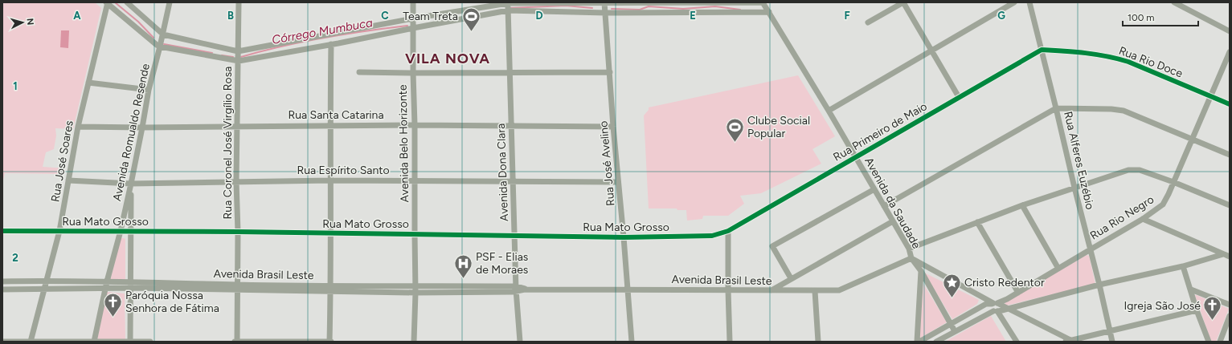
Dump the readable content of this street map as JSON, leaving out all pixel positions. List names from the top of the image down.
{
  "streets": {
    "street": [
      "Rua Rio Doce",
      "Rua Santa Catarina",
      "Rua Primeiro de Maio",
      "Avenida Romualdo Resende",
      "Rua Coronel José Virgílio Rosa",
      "Avenida Belo Horizonte",
      "Rua Alferes Euzébio",
      "Rua José Soares",
      "Rua José Avelino",
      "Rua Espírito Santo",
      "Avenida Dona Clara",
      "Avenida da Saudade",
      "Rua Rio Negro",
      "Rua Mato Grosso",
      "Avenida Brasil Leste"
    ]
  },
  "crossings": [
    ["Rua Rio Doce", "Rua Primeiro de Maio"],
    ["Rua Rio Doce", "Rua Alferes Euzébio"],
    ["Rua Rio Doce", "Rua Rio Negro"],
    ["Rua Santa Catarina", "Avenida Romualdo Resende"],
    ["Rua Santa Catarina", "Rua Coronel José Virgílio Rosa"],
    ["Rua Santa Catarina", "Avenida Belo Horizonte"],
    ["Rua Santa Catarina", "Rua José Soares"],
    ["Rua Santa Catarina", "Rua José Avelino"],
    ["Rua Santa Catarina", "Avenida Dona Clara"],
    ["Rua Primeiro de Maio", "Rua Alferes Euzébio"],
    ["Rua Primeiro de Maio", "Avenida da Saudade"],
    ["Rua Primeiro de Maio", "Rua Mato Grosso"],
    ["Avenida Romualdo Resende", "Rua Espírito Santo"],
    ["Avenida Romualdo Resende", "Rua Mato Grosso"],
    ["Avenida Romualdo Resende", "Avenida Brasil Leste"],
    ["Rua Coronel José Virgílio Rosa", "Rua Espírito Santo"],
    ["Rua Coronel José Virgílio Rosa", "Rua Mato Grosso"],
    ["Rua Coronel José Virgílio Rosa", "Avenida Brasil Leste"],
    ["Avenida Belo Horizonte", "Rua Espírito Santo"],
    ["Avenida Belo Horizonte", "Rua Mato Grosso"],
    ["Avenida Belo Horizonte", "Avenida Brasil Leste"],
    ["Rua Alferes Euzébio", "Rua Rio Negro"],
    ["Rua José Soares", "Rua Espírito Santo"],
    ["Rua José Soares", "Rua Mato Grosso"],
    ["Rua José Soares", "Avenida Brasil Leste"],
    ["Rua José Avelino", "Rua Espírito Santo"],
    ["Rua José Avelino", "Rua Mato Grosso"],
    ["Rua José Avelino", "Avenida Brasil Leste"],
    ["Rua Espírito Santo", "Avenida Dona Clara"],
    ["Avenida Dona Clara", "Rua Mato Grosso"],
    ["Avenida Dona Clara", "Avenida Brasil Leste"],
    ["Avenida da Saudade", "Rua Rio Negro"],
    ["Avenida da Saudade", "Avenida Brasil Leste"]
  ],
  "districts": ["VILA NOVA"],
  "water": ["Córrego Mumbuca"],
  "places": {
    "sports": ["Team Treta", "Clube Social Popular"],
    "hospital": ["PSF - Elias de Moraes"],
    "place": ["Cristo Redentor"],
    "church": ["Paróquia Nossa Senhora de Fátima", "Igreja São José"]
  },
  "scale_bar": "100 m",
  "north": "right",
  "grid": {
    "columns": [
      "A",
      "B",
      "C",
      "D",
      "E",
      "F",
      "G"
    ],
    "rows": ["1", "2"]
  }
}
